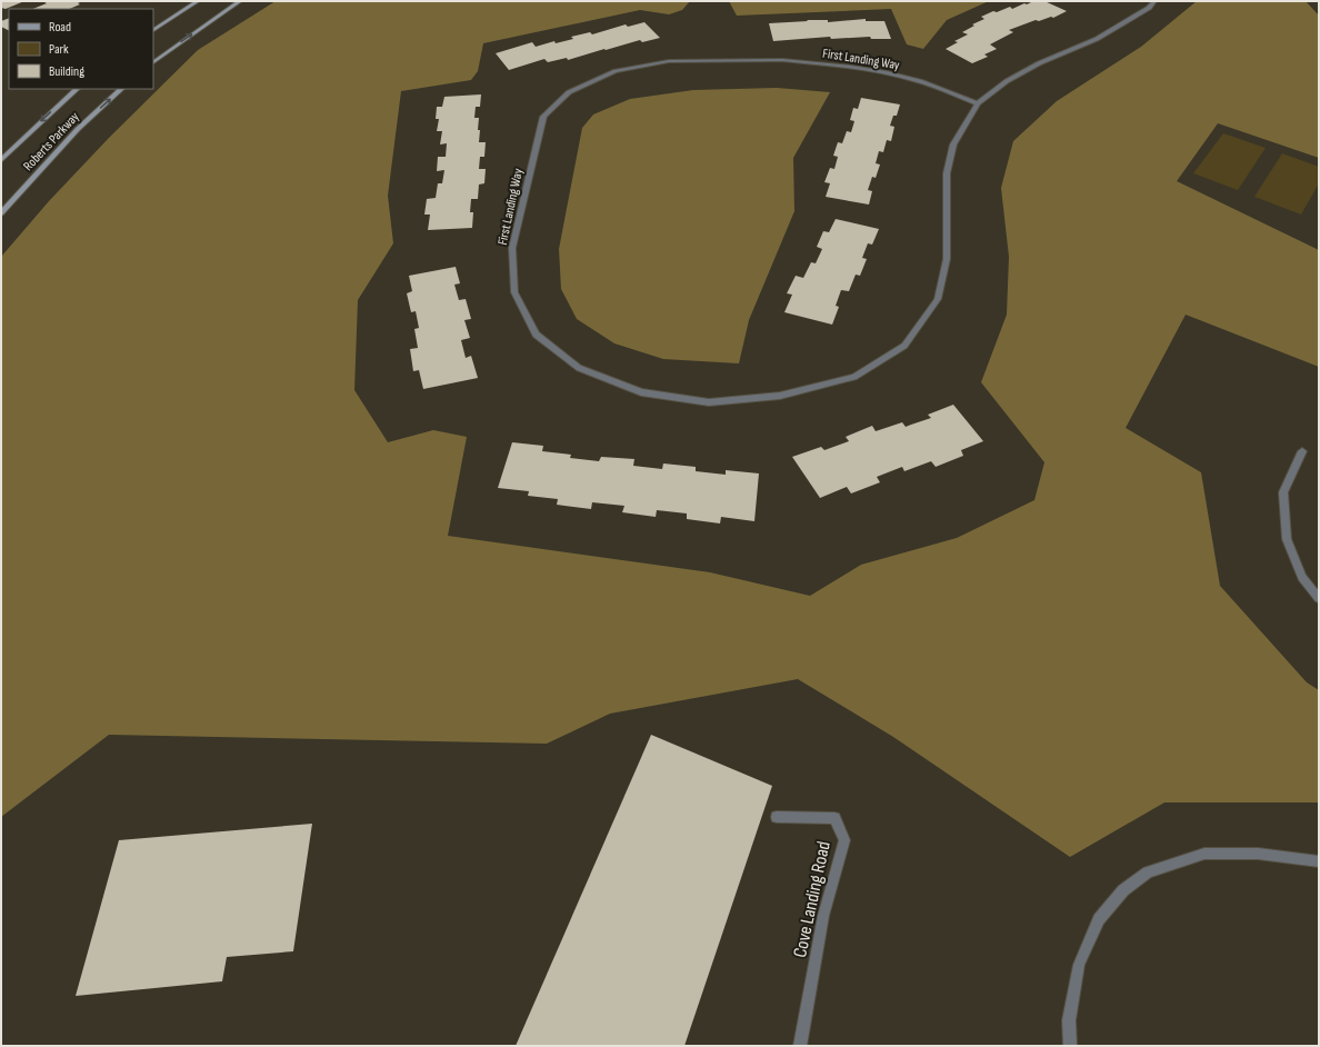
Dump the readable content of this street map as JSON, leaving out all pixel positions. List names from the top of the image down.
{
  "streets": {
    "main road": ["Roberts Parkway"],
    "street": ["First Landing Way", "Cove Landing Road"]
  },
  "legend": ["Road", "Park", "Building"]
}
